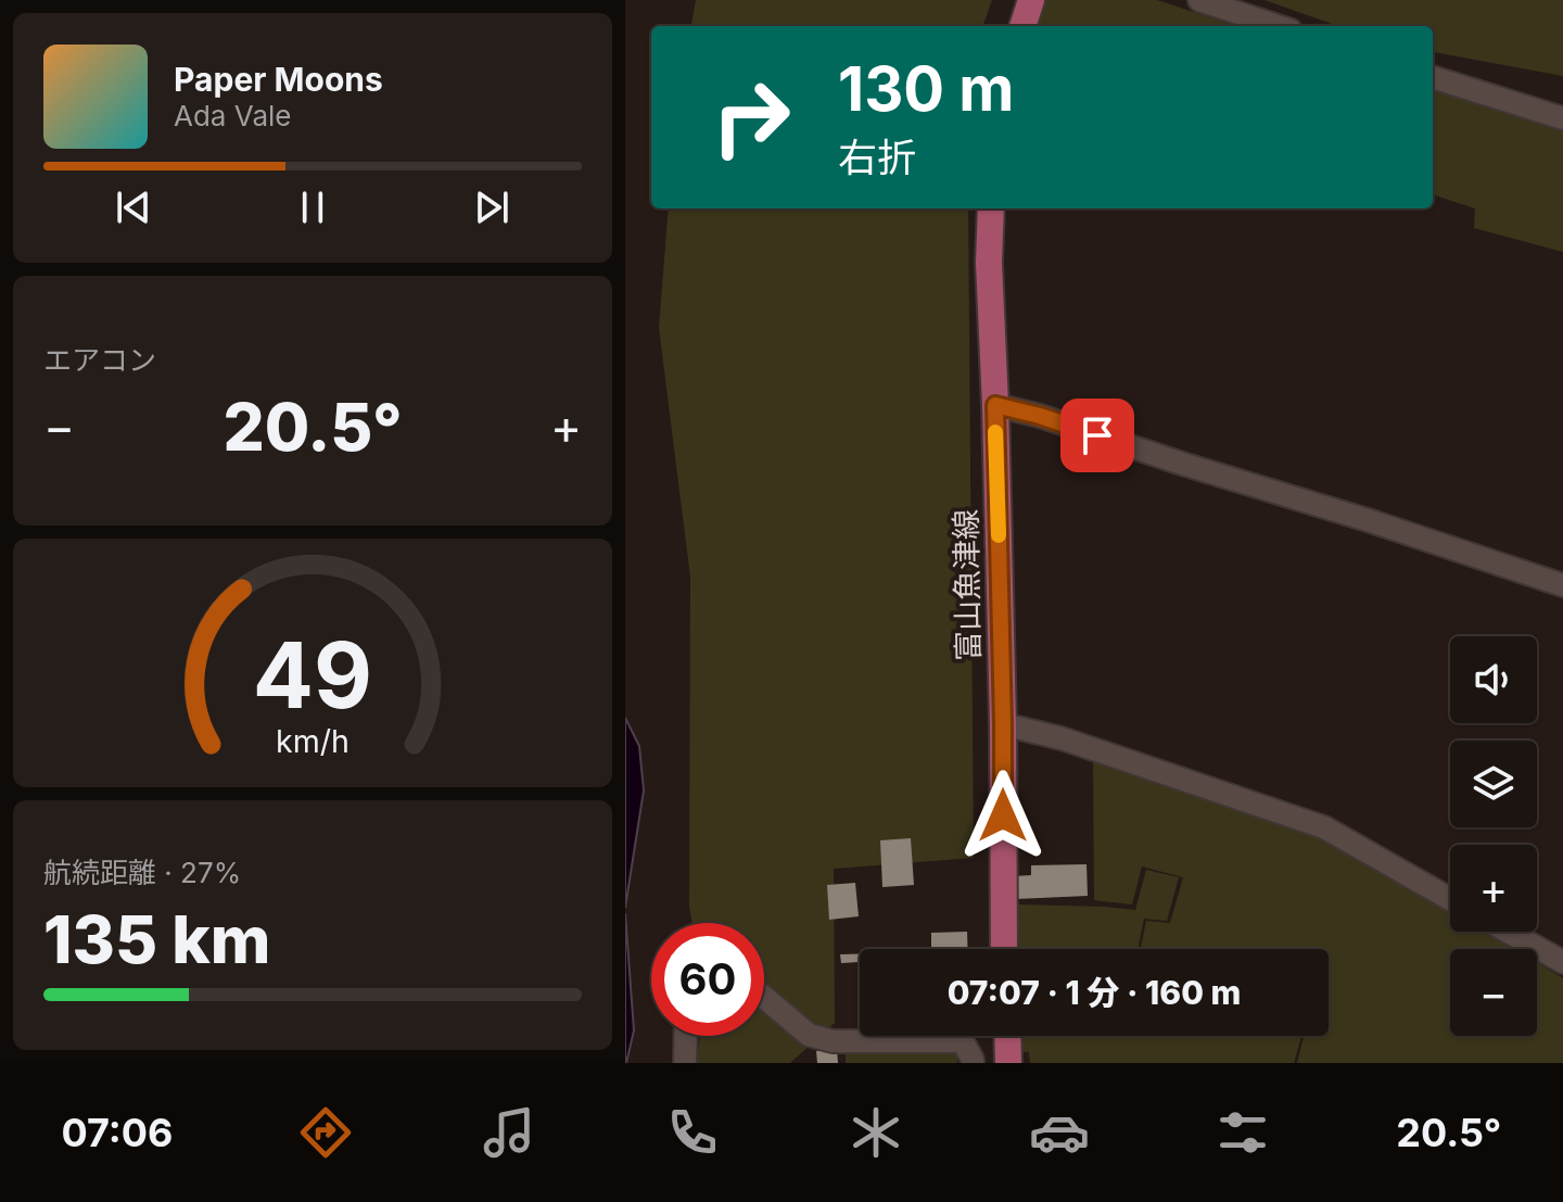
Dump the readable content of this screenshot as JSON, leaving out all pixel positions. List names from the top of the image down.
{
  "streets": {
    "main road": ["富山魚津線"]
  },
  "page": {
    "turn": ["130 m", "右折"],
    "song": ["Paper Moons", "Ada Vale"],
    "tile": [
      "エアコン",
      ["航続距離 · 27%", "135 km"]
    ],
    "heat": ["−", "20.5°", "+"],
    "map_buttons": ["+", "−"],
    "limit": "60",
    "trip": "07:07 · 1 分 · 160 m",
    "tabs": ["07:06", "20.5°"],
    "gauge": ["49", "km/h"]
  }
}
